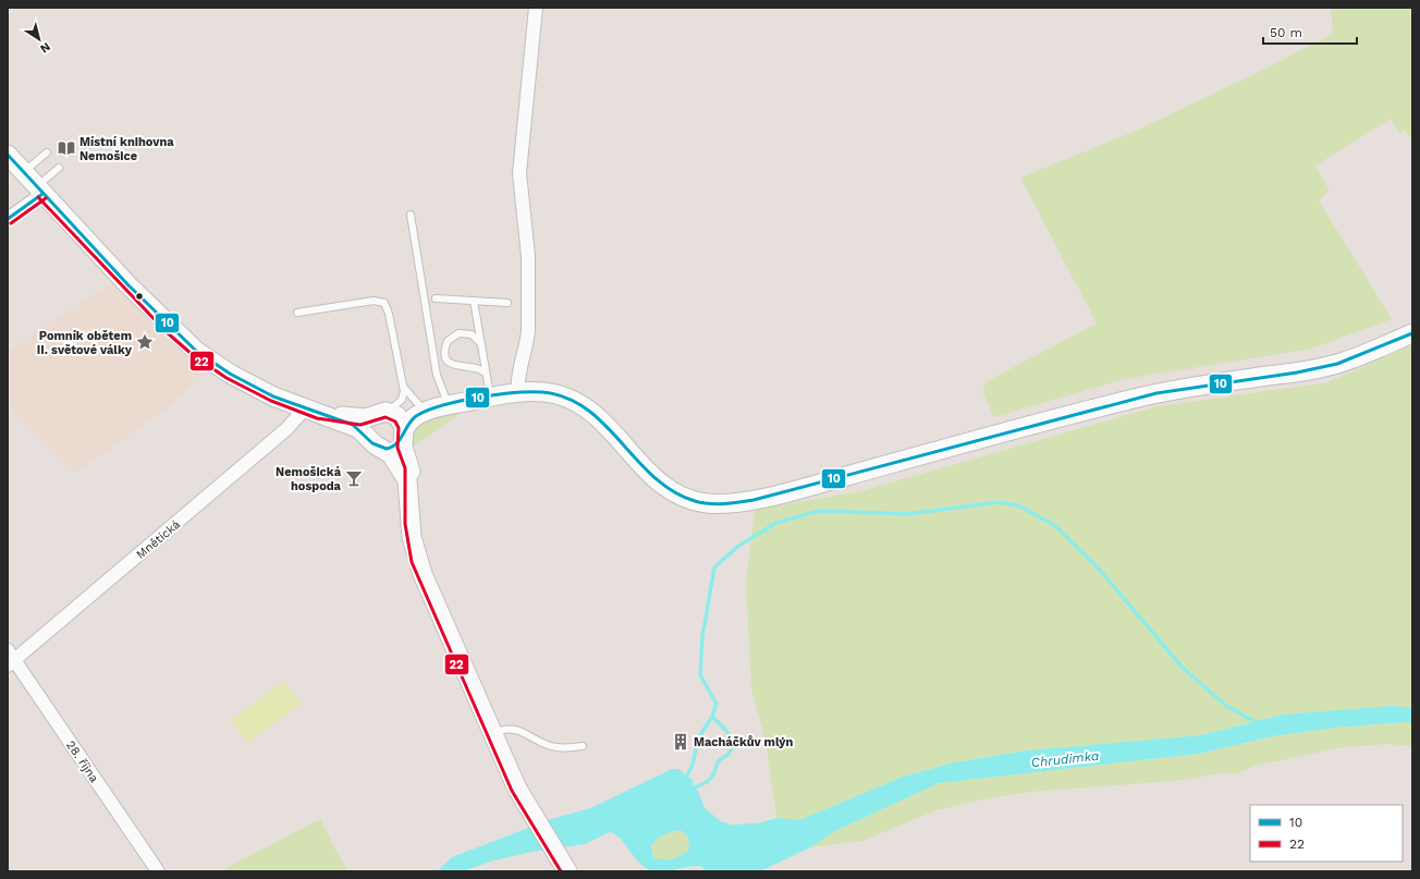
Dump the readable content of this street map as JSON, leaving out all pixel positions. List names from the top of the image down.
{
  "streets": {
    "street": ["Mnětická", "28. října"]
  },
  "crossings": [
    ["Mnětická", "28. října"]
  ],
  "water": ["Chrudimka"],
  "places": {
    "library": ["Místní knihovna Nemošice"],
    "place": ["Pomník obětem II. světové války"],
    "bar": ["Nemošická hospoda"],
    "building": ["Macháčkův mlýn"]
  },
  "lines": ["transit line 10", "transit line 22"],
  "legend": ["10", "22"],
  "scale_bar": "50 m",
  "north": "bottom right"
}
